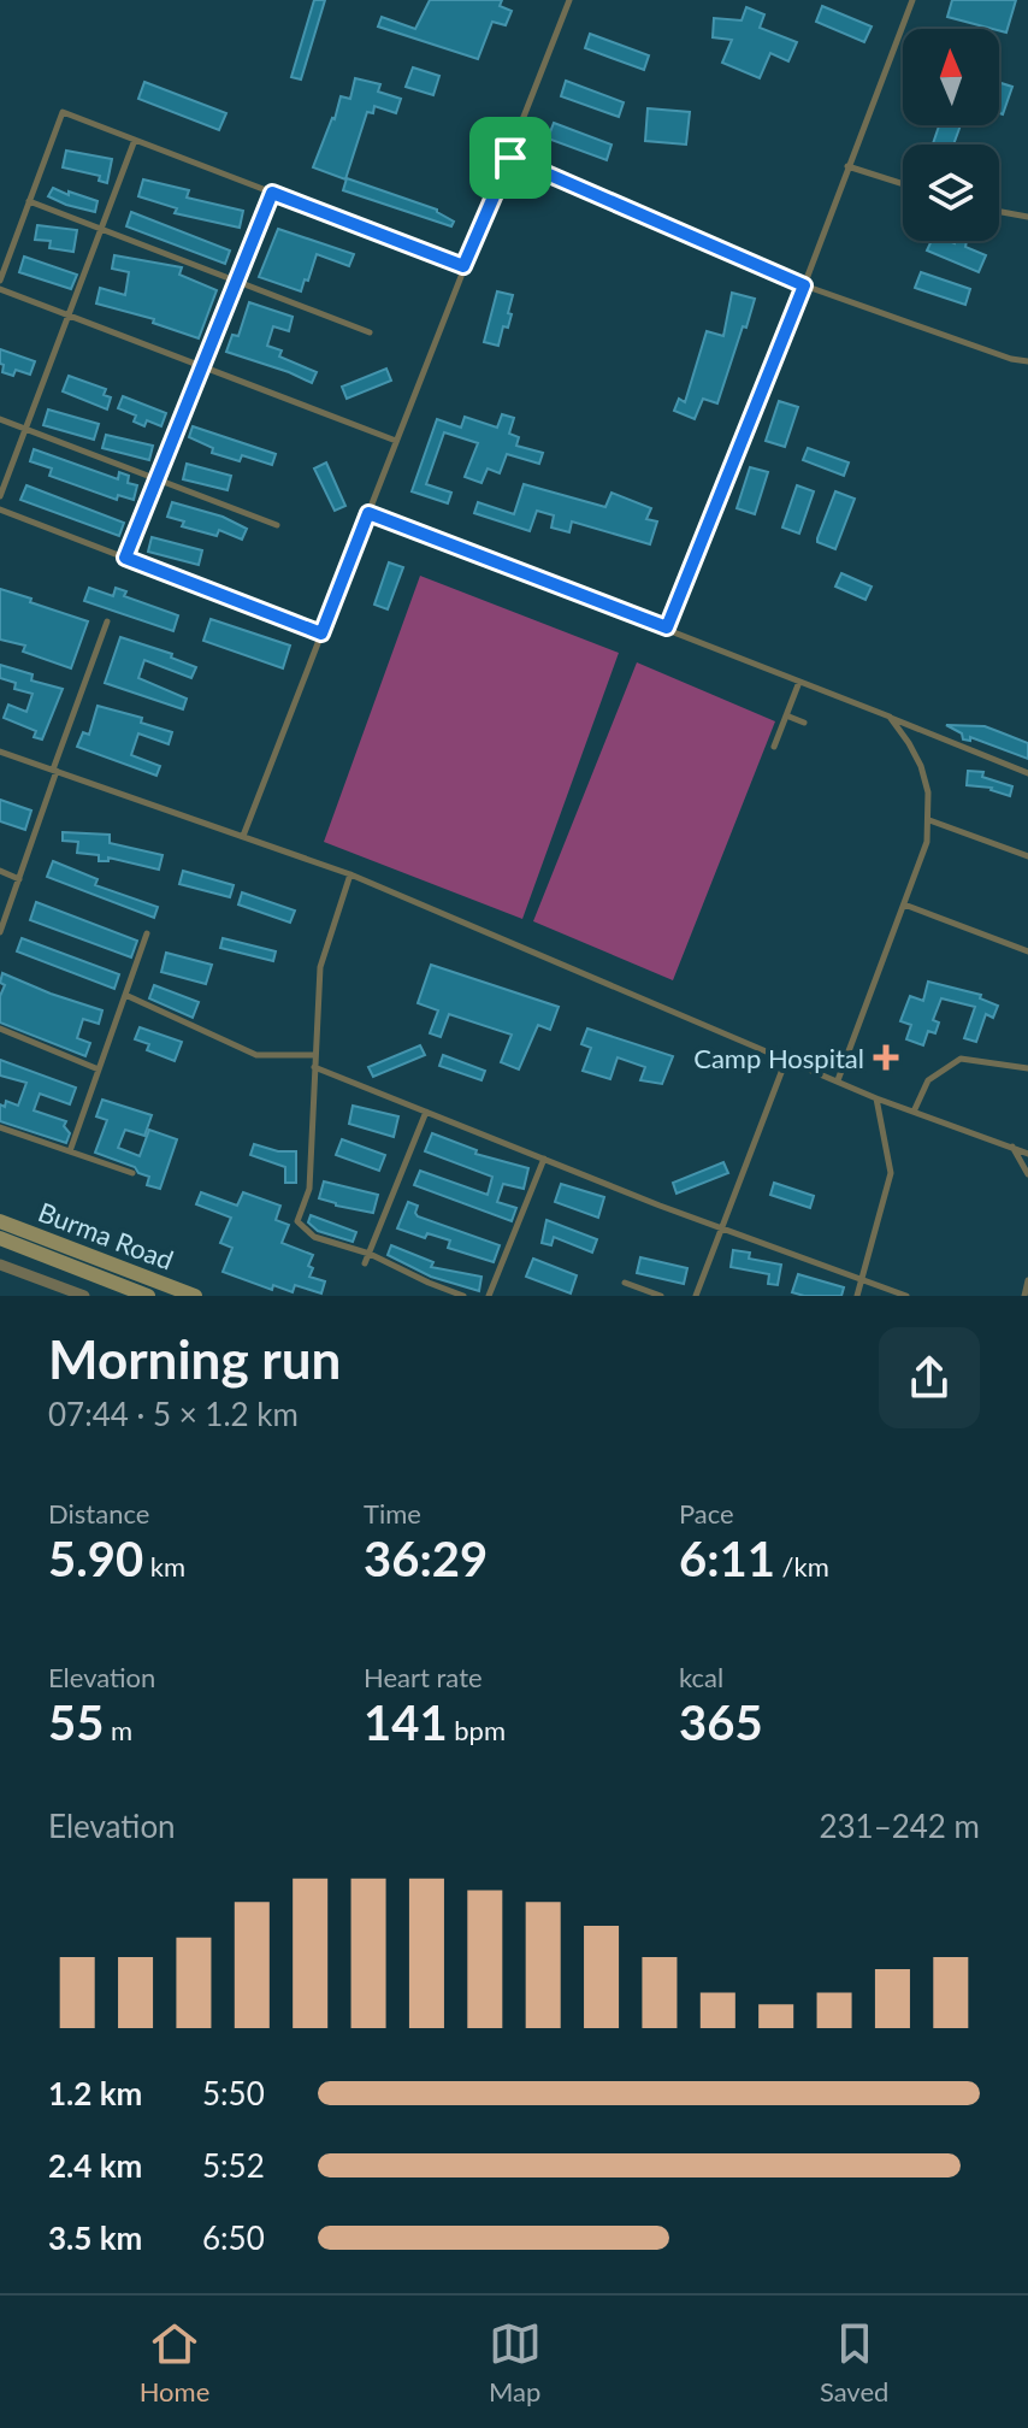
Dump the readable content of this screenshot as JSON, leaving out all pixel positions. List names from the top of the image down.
{
  "streets": {
    "main road": ["Burma Road"]
  },
  "places": {
    "health": ["Camp Hospital"]
  },
  "north": "top",
  "page": {
    "heading": ["Morning run", "07:44 · 5 × 1.2 km"],
    "stats": [
      ["Distance", "5.90 km"],
      ["Time", "36:29"],
      ["Pace", "6:11 /km"],
      ["Elevation", "55 m"],
      ["Heart rate", "141 bpm"],
      ["kcal", "365"]
    ],
    "chart": ["Elevation", "231–242 m"],
    "list": [
      {
        "name": "1.2 km",
        "note": "5:50"
      },
      {
        "name": "2.4 km",
        "note": "5:52"
      },
      {
        "name": "3.5 km",
        "note": "6:50"
      }
    ],
    "tabs": ["Home", "Map", "Saved"]
  }
}
